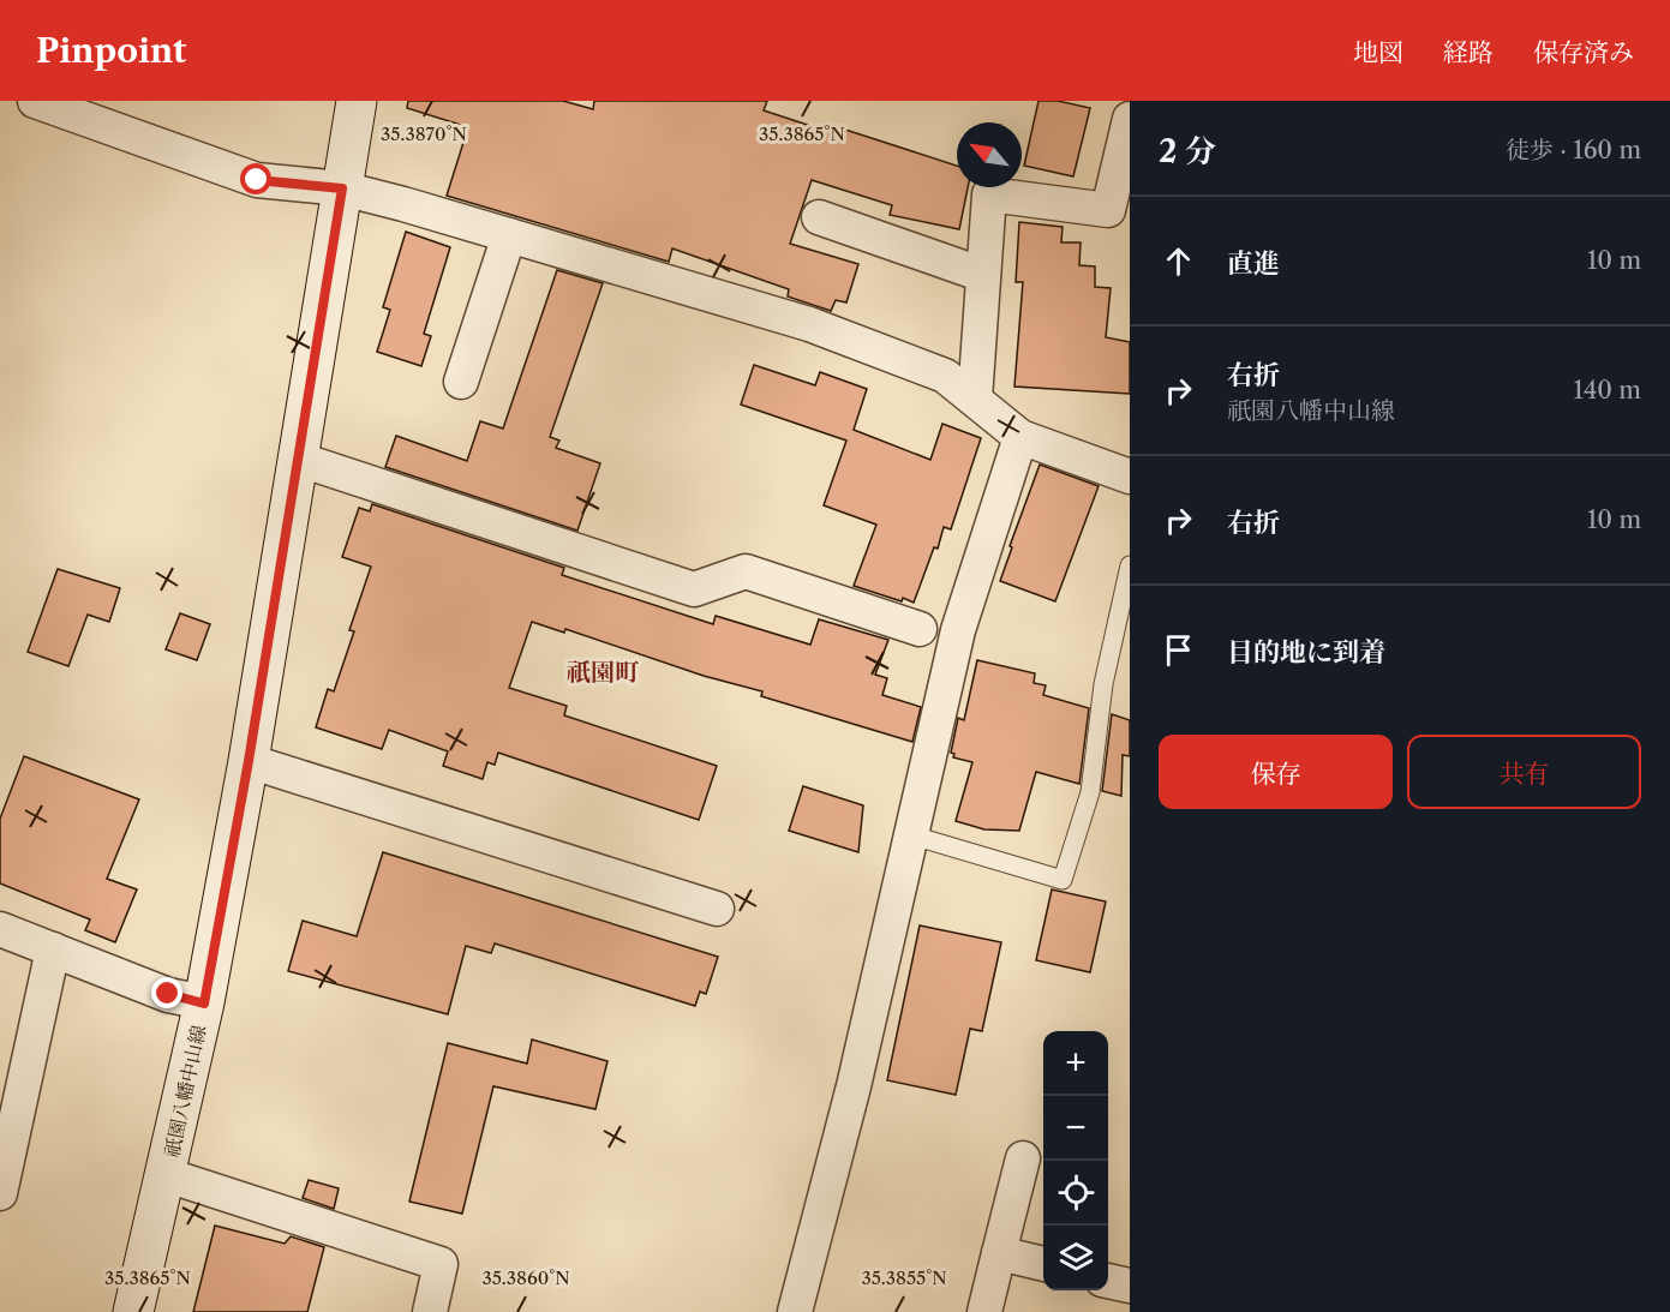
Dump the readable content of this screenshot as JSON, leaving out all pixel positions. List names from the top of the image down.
{
  "streets": {
    "main road": ["祇園八幡中山線"]
  },
  "districts": ["祇園町"],
  "north": "top left",
  "page": {
    "header": "Pinpoint",
    "nav": ["地図", "経路", "保存済み"],
    "heading": ["2 分", "徒歩 · 160 m"],
    "list": [
      ["直進", "10 m"],
      ["右折", "祇園八幡中山線", "140 m"],
      ["右折", "10 m"],
      "目的地に到着"
    ],
    "buttons": ["保存", "共有"],
    "map_buttons": ["+", "−"]
  },
  "coordinates": [
    "35.3870°N",
    "35.3865°N",
    "35.3860°N",
    "35.3855°N"
  ]
}
